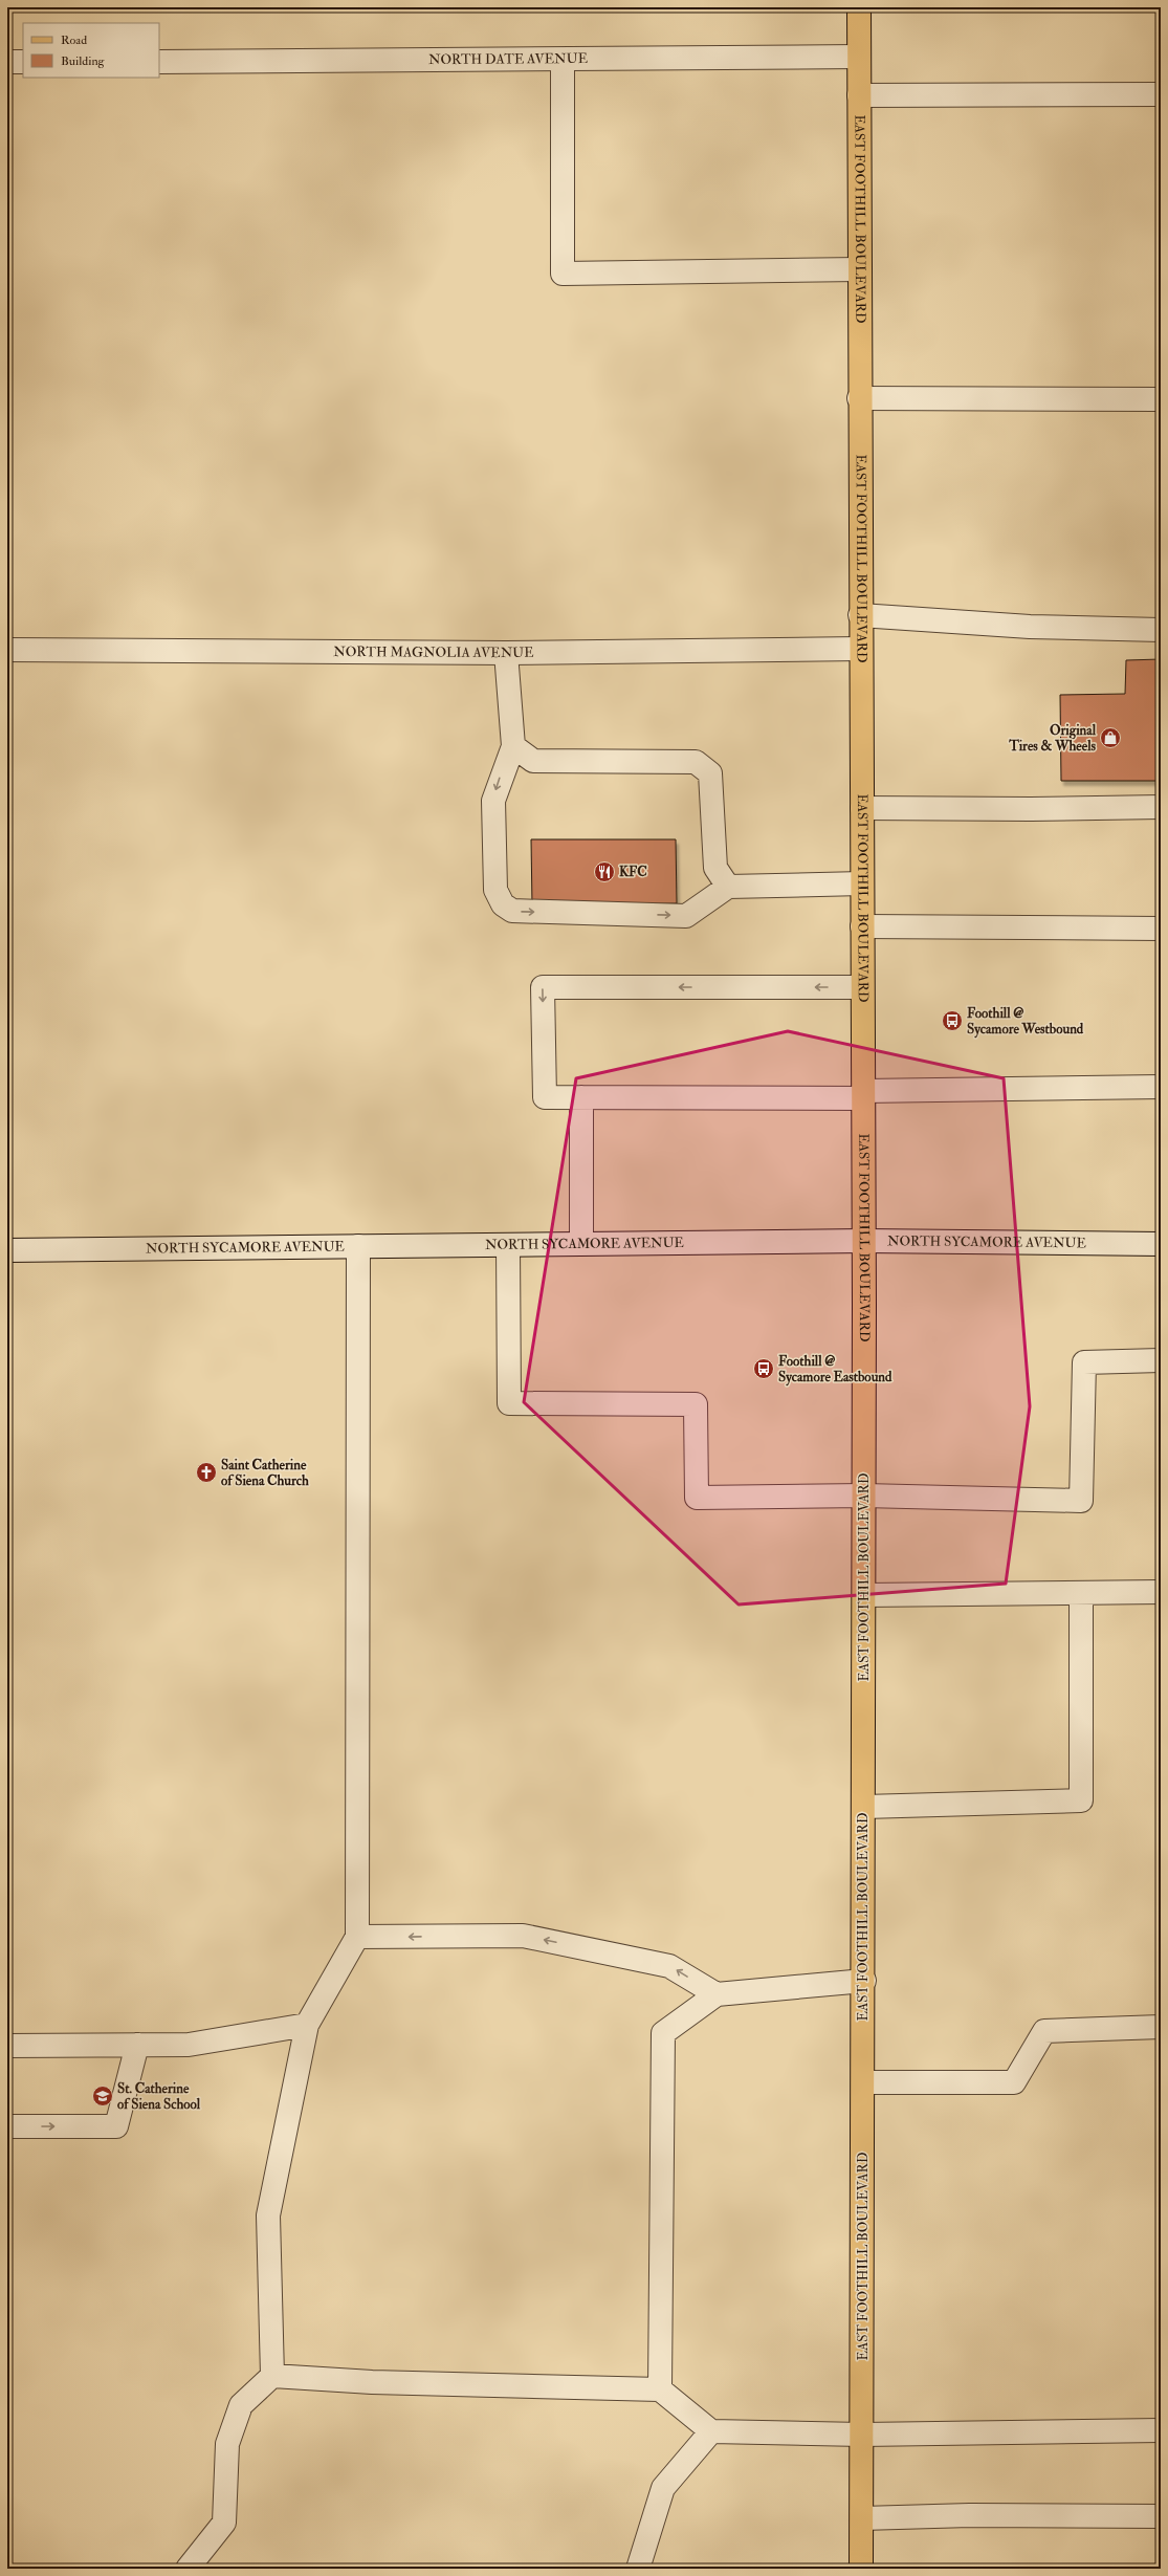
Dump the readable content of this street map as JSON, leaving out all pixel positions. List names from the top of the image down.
{
  "streets": {
    "main road": ["EAST FOOTHILL BOULEVARD"],
    "street": ["NORTH DATE AVENUE", "NORTH MAGNOLIA AVENUE", "NORTH SYCAMORE AVENUE"]
  },
  "crossings": [
    ["NORTH DATE AVENUE", "EAST FOOTHILL BOULEVARD"],
    ["EAST FOOTHILL BOULEVARD", "NORTH MAGNOLIA AVENUE"],
    ["EAST FOOTHILL BOULEVARD", "NORTH SYCAMORE AVENUE"]
  ],
  "places": {
    "shop": ["Original Tires & Wheels"],
    "restaurant": ["KFC"],
    "bus stop": ["Foothill @ Sycamore Westbound", "Foothill @ Sycamore Eastbound"],
    "church": ["Saint Catherine of Siena Church"],
    "school or university": ["St. Catherine of Siena School"]
  },
  "legend": ["Road", "Building"]
}
